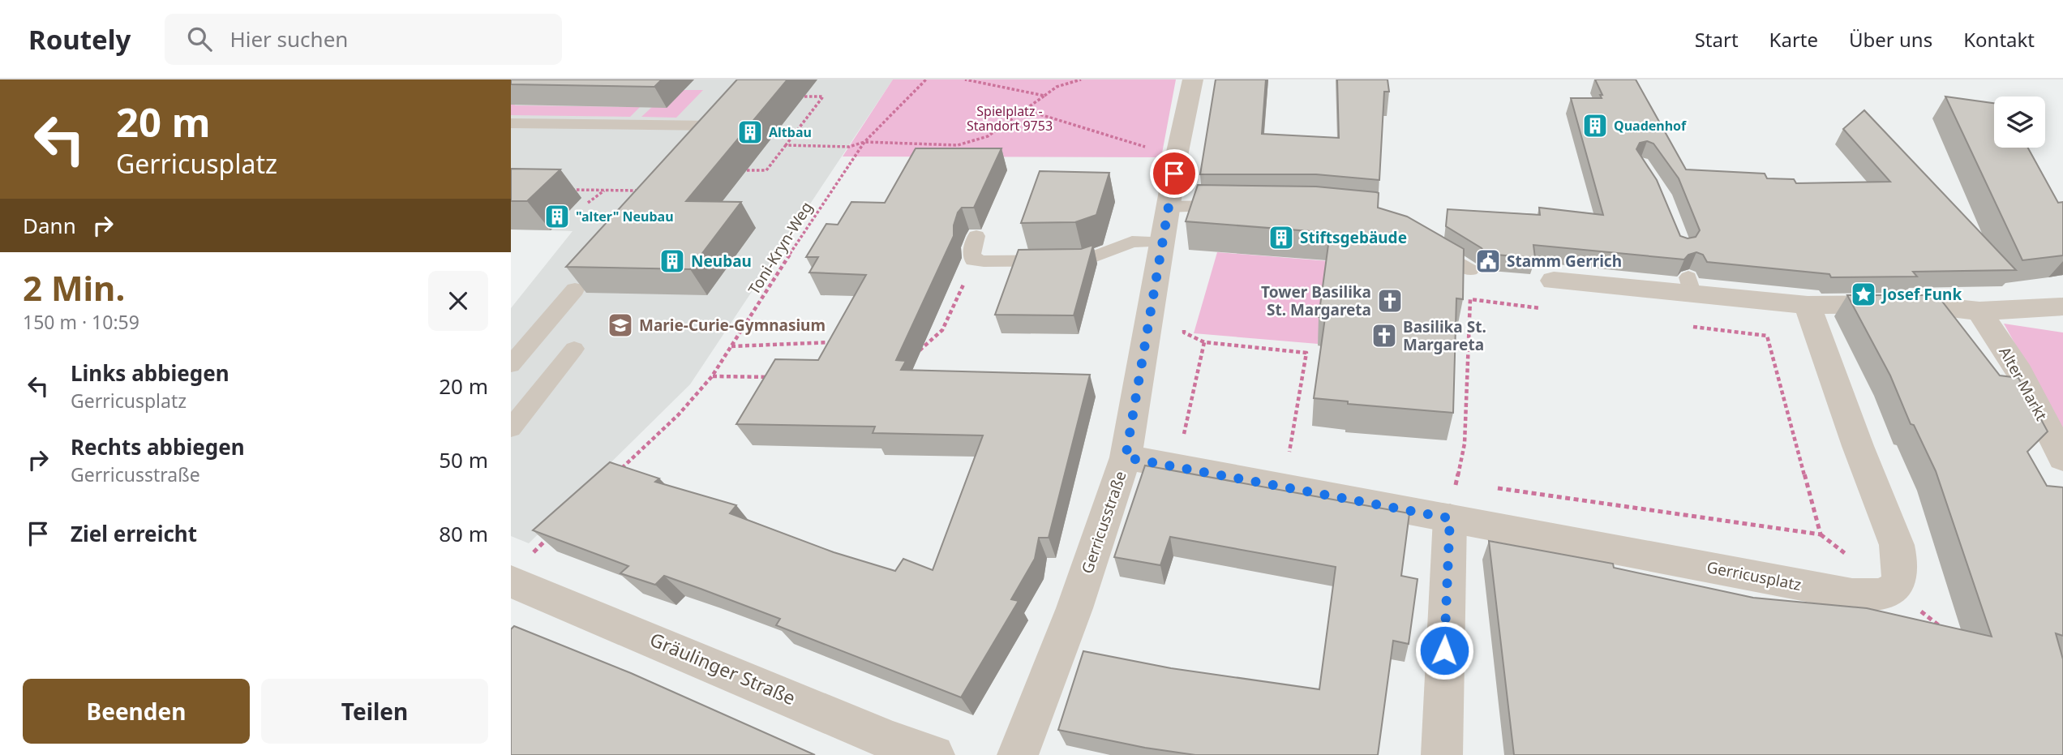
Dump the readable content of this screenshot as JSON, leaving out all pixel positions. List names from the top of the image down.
{
  "streets": {
    "street": [
      "Alter Markt",
      "Gerricusstraße",
      "Gerricusplatz",
      "Gräulinger Straße"
    ],
    "path": ["Toni-Kryn-Weg"]
  },
  "crossings": [
    ["Gerricusstraße", "Gerricusplatz"]
  ],
  "parks": ["Spielplatz - Standort 9753"],
  "places": {
    "building": [
      "Quadenhof",
      "Altbau",
      "\"alter\" Neubau",
      "Stiftsgebäude",
      "Neubau"
    ],
    "public building": ["Stamm Gerrich"],
    "place": ["Josef Funk"],
    "church": ["Tower Basilika St. Margareta", "Basilika St. Margareta"],
    "school or university": ["Marie-Curie-Gymnasium"]
  },
  "page": {
    "header": "Routely",
    "search": "Hier suchen",
    "nav": [
      "Start",
      "Karte",
      "Über uns",
      "Kontakt"
    ],
    "turn": ["20 m", "Gerricusplatz"],
    "then": "Dann",
    "heading": ["2 Min.", "150 m · 10:59"],
    "list": [
      {
        "name": "Links abbiegen",
        "note": "Gerricusplatz",
        "value": "20 m"
      },
      {
        "name": "Rechts abbiegen",
        "note": "Gerricusstraße",
        "value": "50 m"
      },
      {
        "name": "Ziel erreicht",
        "value": "80 m"
      }
    ],
    "buttons": ["Beenden", "Teilen"]
  }
}
